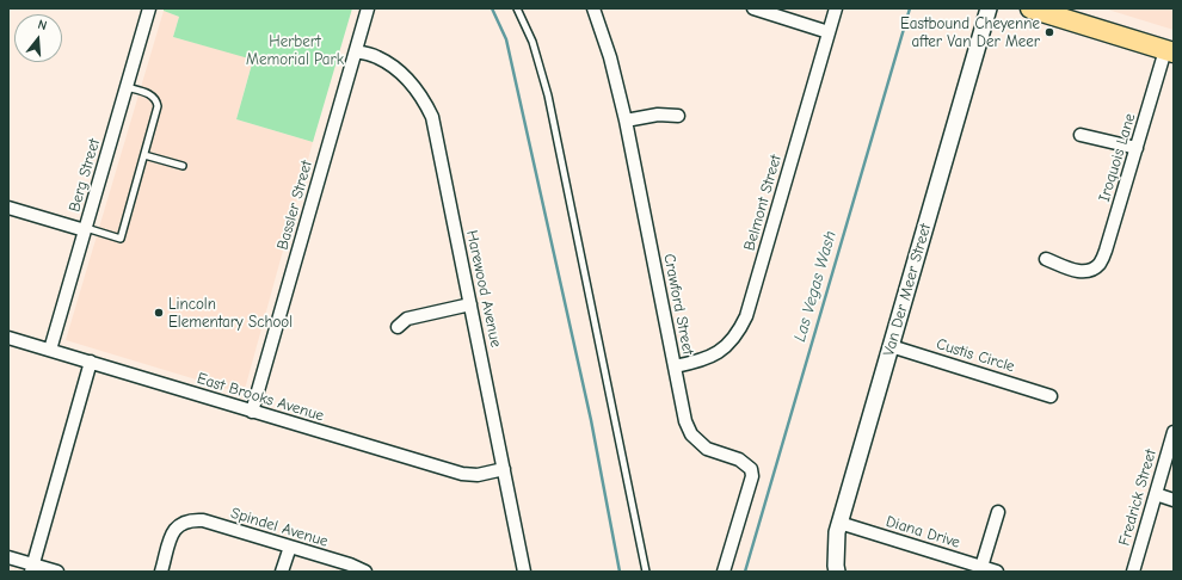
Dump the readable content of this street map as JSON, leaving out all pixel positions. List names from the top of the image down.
{
  "streets": {
    "street": [
      "Iroquois Lane",
      "Berg Street",
      "Belmont Street",
      "Bassler Street",
      "Harewood Avenue",
      "Van Der Meer Street",
      "Crawford Street",
      "Custis Circle",
      "East Brooks Avenue",
      "Fredrick Street",
      "Spindel Avenue",
      "Diana Drive"
    ]
  },
  "crossings": [
    ["Berg Street", "East Brooks Avenue"],
    ["Belmont Street", "Crawford Street"],
    ["Bassler Street", "Harewood Avenue"],
    ["Bassler Street", "East Brooks Avenue"],
    ["Harewood Avenue", "East Brooks Avenue"],
    ["Van Der Meer Street", "Custis Circle"],
    ["Van Der Meer Street", "Diana Drive"]
  ],
  "water": ["Las Vegas Wash"],
  "parks": ["Herbert Memorial Park"],
  "places": ["Eastbound Cheyenne after Van Der Meer", "Lincoln Elementary School"],
  "north": "top"
}
